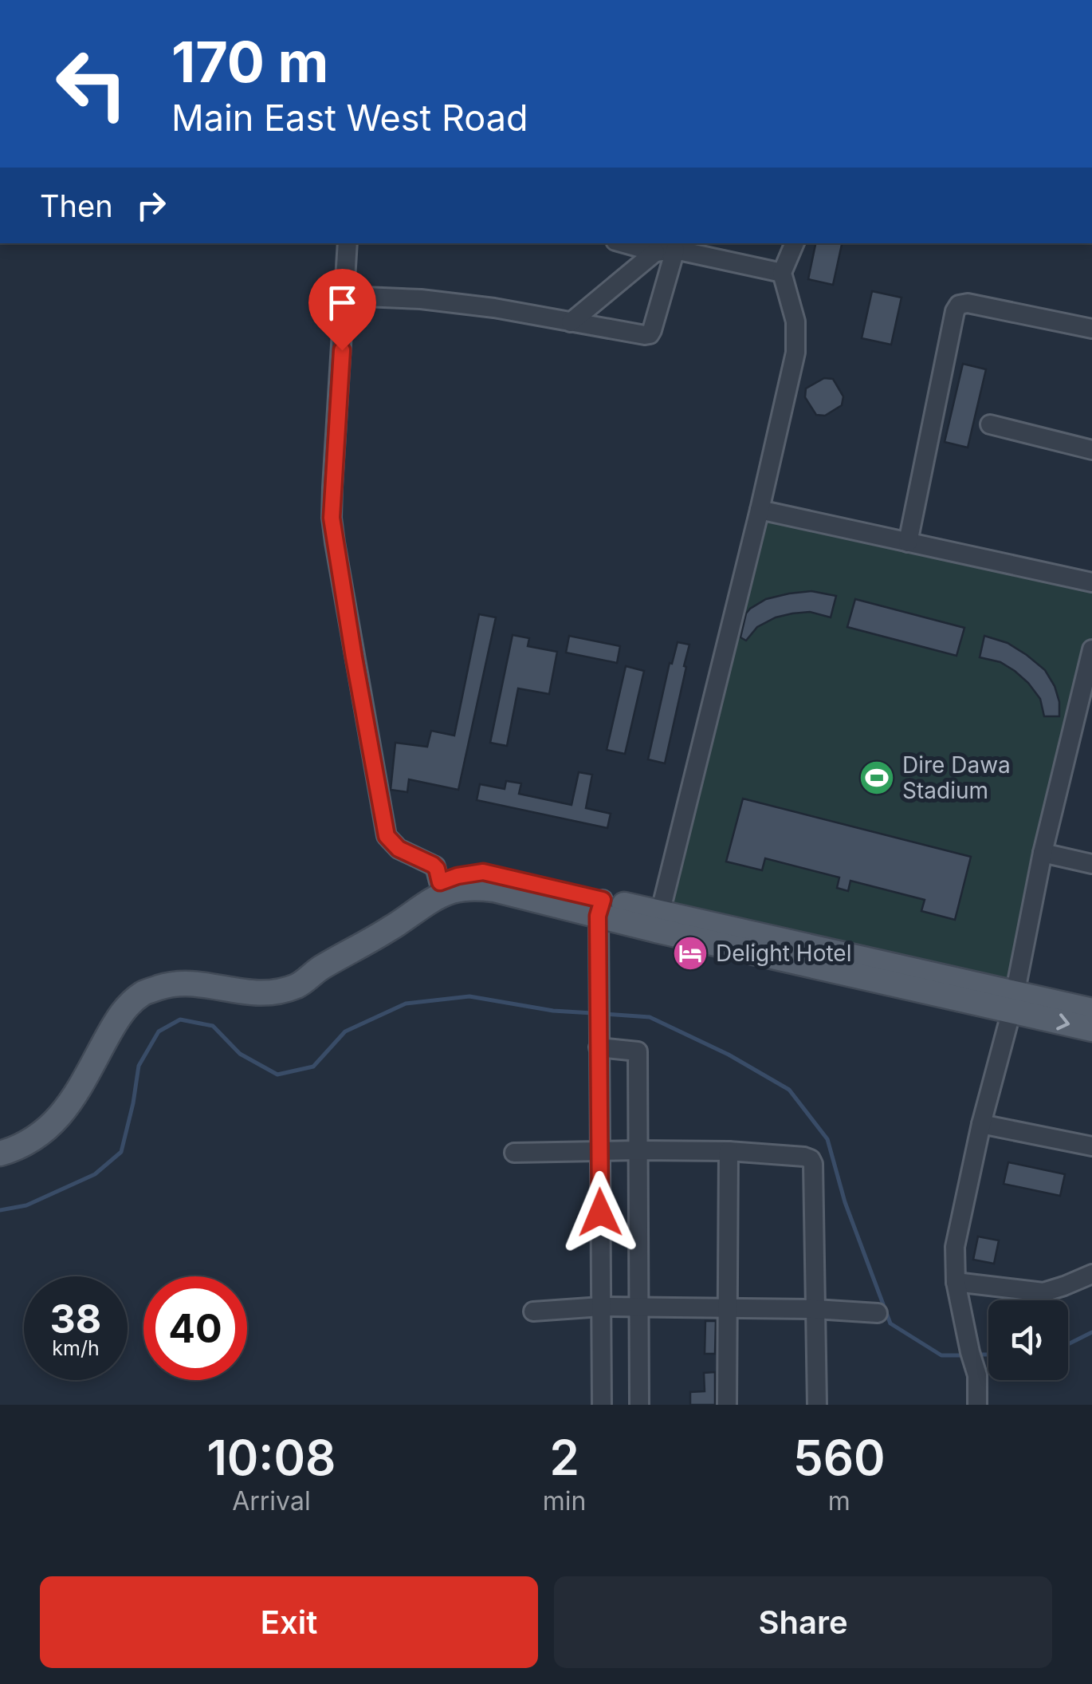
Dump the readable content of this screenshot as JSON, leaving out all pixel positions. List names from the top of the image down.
{
  "places": {
    "sports": ["Dire Dawa Stadium"],
    "hotel": ["Delight Hotel"]
  },
  "page": {
    "turn": ["170 m", "Main East West Road"],
    "then": "Then",
    "speed": "38 km/h",
    "limit": "40",
    "eta": [
      "10:08",
      "Arrival",
      "2",
      "min",
      "560",
      "m"
    ],
    "buttons": ["Exit", "Share"]
  }
}
